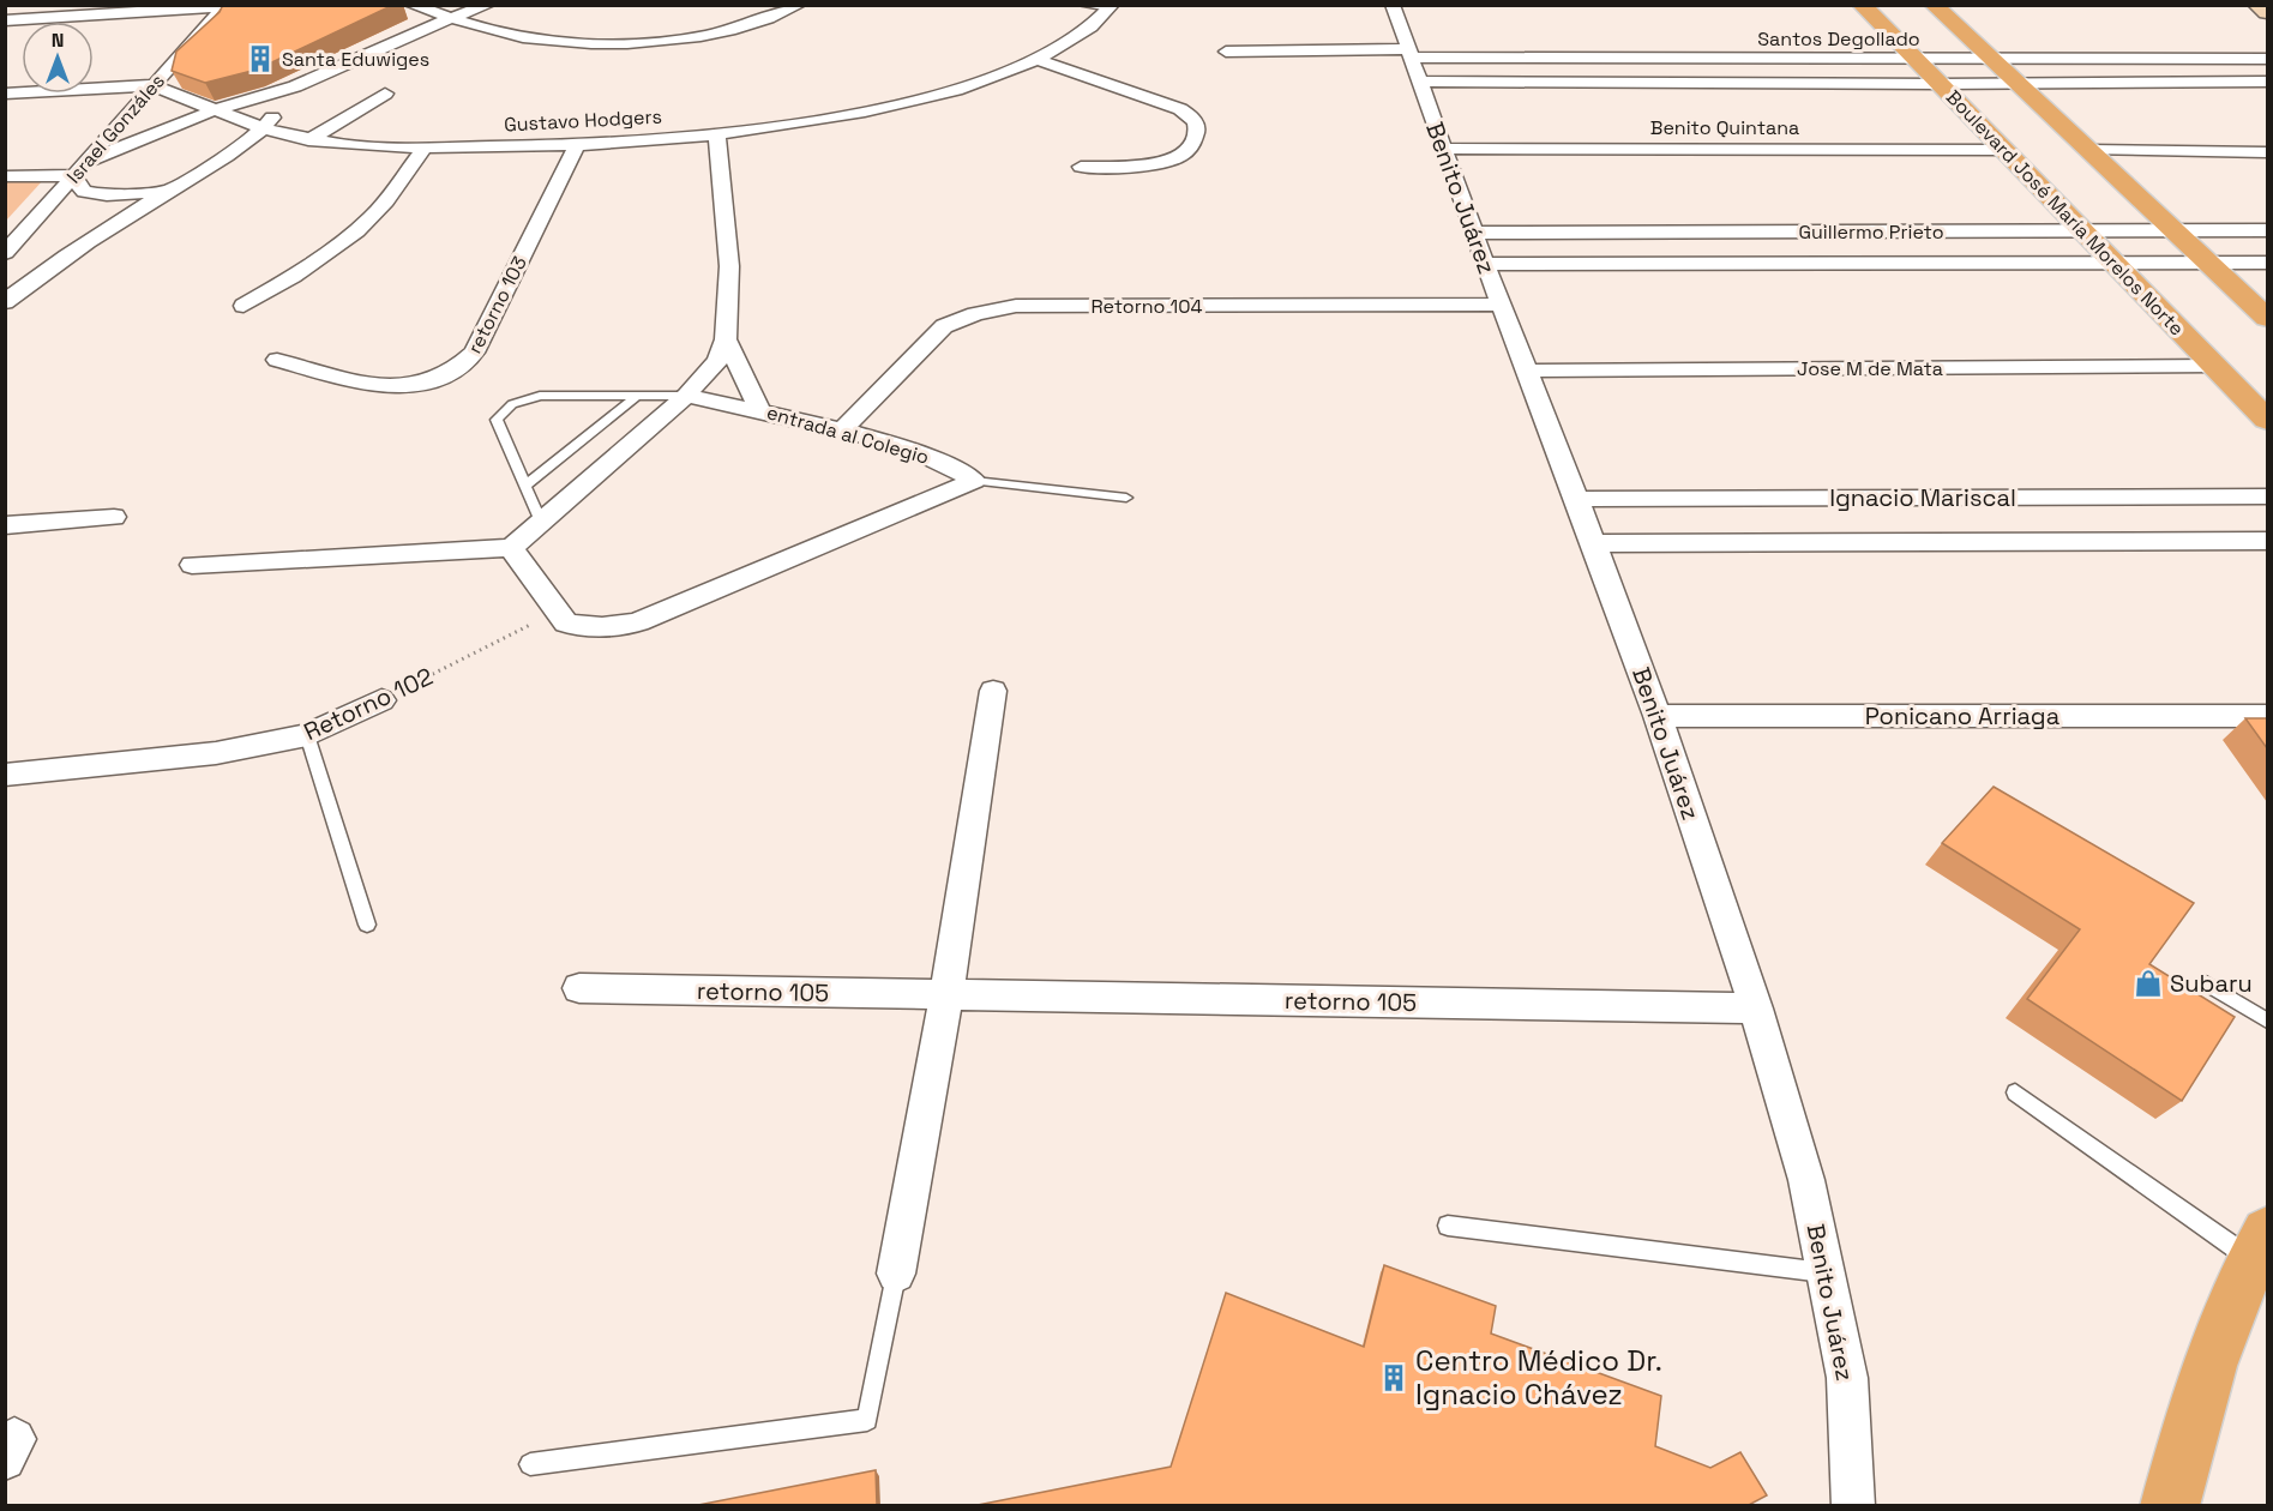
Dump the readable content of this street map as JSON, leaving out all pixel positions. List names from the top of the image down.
{
  "streets": {
    "main road": ["Boulevard José María Morelos Norte"],
    "street": [
      "Santos Degollado",
      "Gustavo Hodgers",
      "Benito Quintana",
      "Israel Gonzáles",
      "Benito Juárez",
      "Guillermo Prieto",
      "retorno 103",
      "Retorno 104",
      "Jose M de Mata",
      "entrada al Colegio",
      "Ignacio Mariscal",
      "Retorno 102",
      "Ponicano Arriaga",
      "retorno 105"
    ]
  },
  "crossings": [
    ["Santos Degollado", "Benito Juárez"],
    ["Santos Degollado", "Boulevard José María Morelos Norte"],
    ["Gustavo Hodgers", "Israel Gonzáles"],
    ["Gustavo Hodgers", "retorno 103"],
    ["Benito Quintana", "Benito Juárez"],
    ["Benito Quintana", "Boulevard José María Morelos Norte"],
    ["Benito Juárez", "Guillermo Prieto"],
    ["Benito Juárez", "Retorno 104"],
    ["Benito Juárez", "Jose M de Mata"],
    ["Benito Juárez", "Ignacio Mariscal"],
    ["Benito Juárez", "Ponicano Arriaga"],
    ["Benito Juárez", "retorno 105"],
    ["Boulevard José María Morelos Norte", "Guillermo Prieto"],
    ["Boulevard José María Morelos Norte", "Jose M de Mata"],
    ["Retorno 104", "entrada al Colegio"],
    ["entrada al Colegio", "Retorno 102"]
  ],
  "places": {
    "building": ["Santa Eduwiges", "Centro Médico Dr. Ignacio Chávez"],
    "shop": ["Subaru"]
  },
  "north": "top"
}
